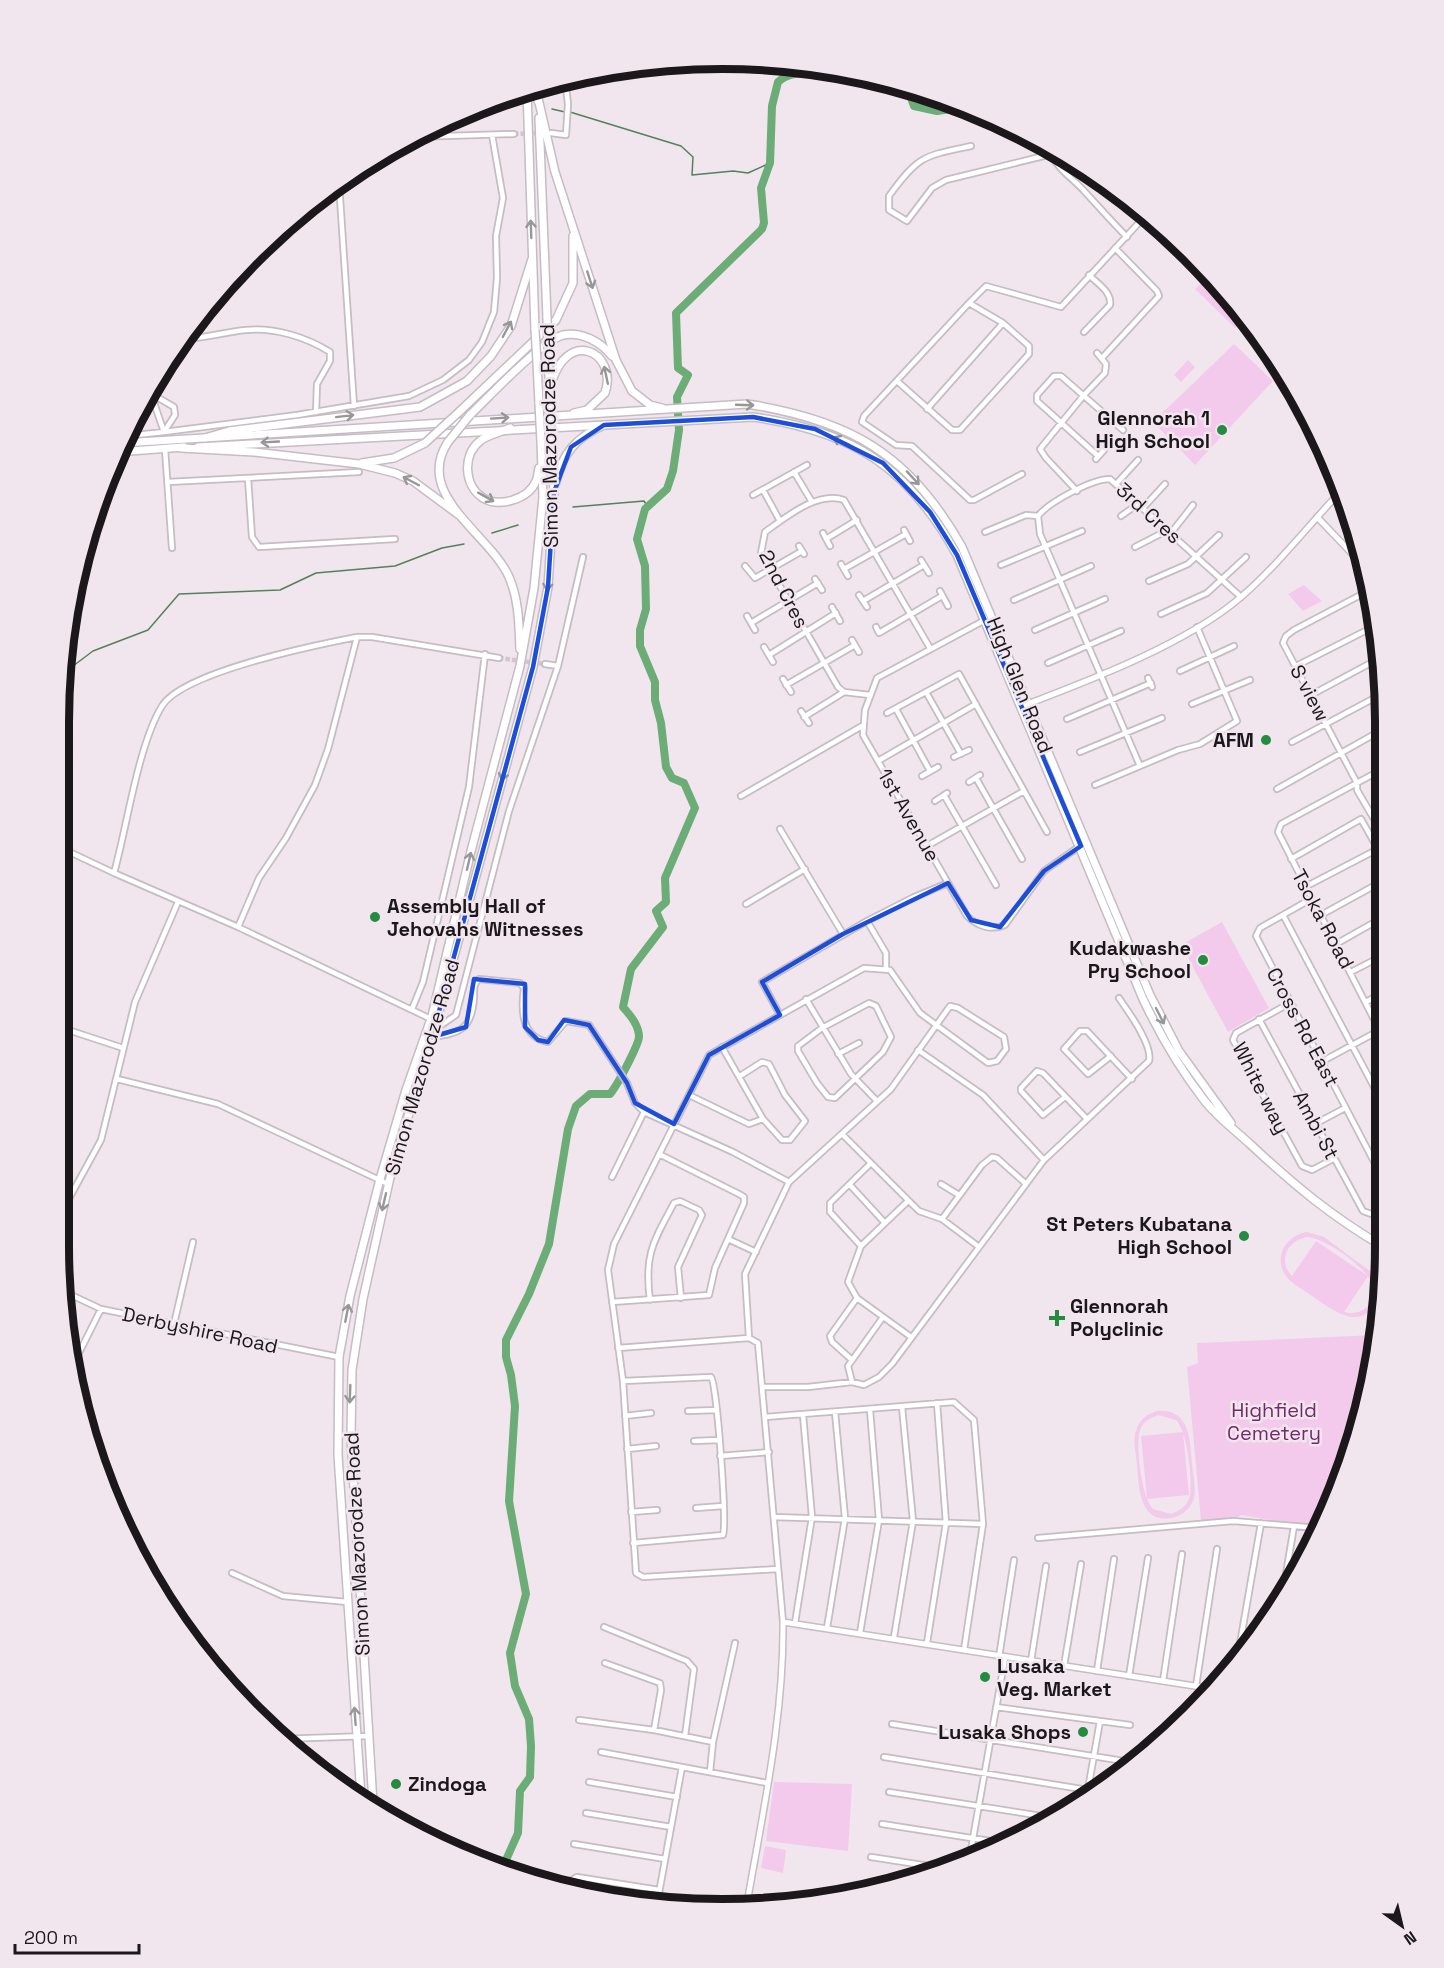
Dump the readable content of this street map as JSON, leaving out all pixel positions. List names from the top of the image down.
{
  "streets": {
    "main road": ["Simon Mazorodze Road", "High Glen Road"],
    "street": [
      "3rd Cres",
      "2nd Cres",
      "S view",
      "1st Avenue",
      "Tsoka Road",
      "Cross Rd East",
      "White way",
      "Ambi St",
      "Derbyshire Road"
    ]
  },
  "crossings": [
    ["Simon Mazorodze Road", "Derbyshire Road"],
    ["High Glen Road", "1st Avenue"],
    ["S view", "Tsoka Road"],
    ["Tsoka Road", "Cross Rd East"],
    ["Cross Rd East", "White way"],
    ["White way", "Ambi St"]
  ],
  "parks": ["Highfield Cemetery"],
  "places": {
    "other": [
      "Glennorah 1 High School",
      "AFM",
      "Assembly Hall of Jehovahs Witnesses",
      "Kudakwashe Pry School",
      "St Peters Kubatana High School",
      "Lusaka Veg. Market",
      "Lusaka Shops",
      "Zindoga"
    ],
    "health": ["Glennorah Polyclinic"]
  },
  "scale_bar": "200 m",
  "north": "bottom right"
}
